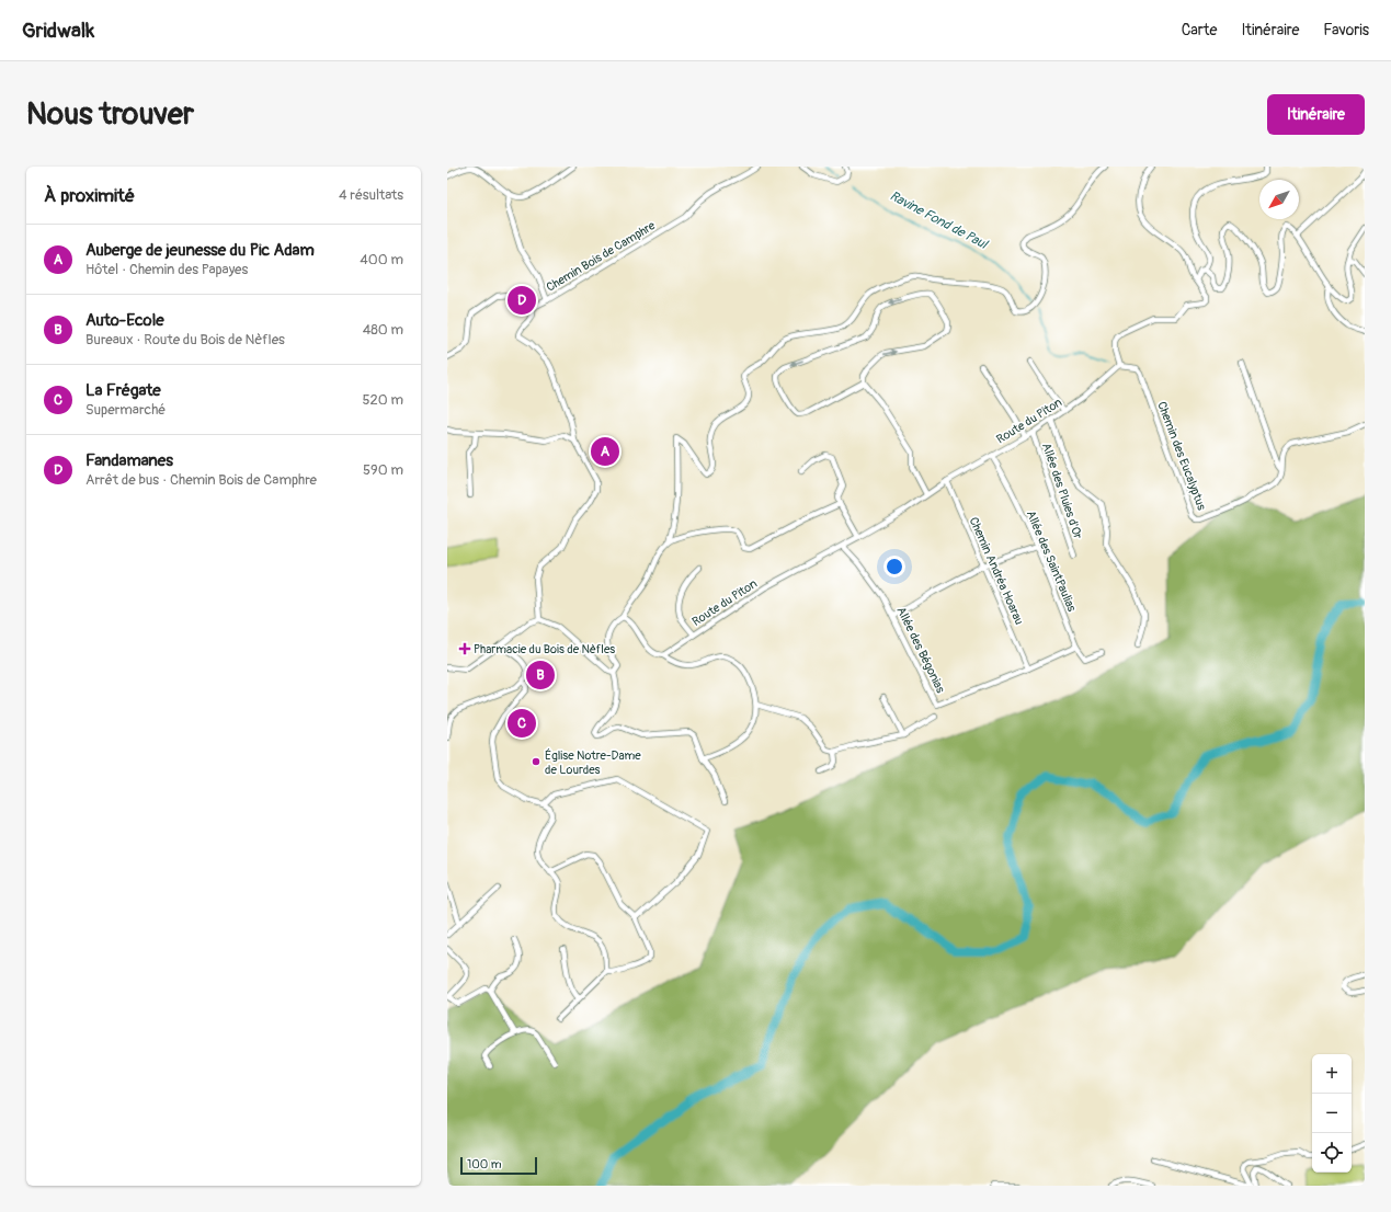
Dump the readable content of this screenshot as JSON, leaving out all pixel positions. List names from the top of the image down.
{
  "streets": {
    "street": [
      "Chemin Bois de Camphre",
      "Route du Piton",
      "Chemin des Eucalyptus",
      "Allée des Pluies d'Or",
      "Allée des SaintPaulias",
      "Chemin Andréa Hoarau",
      "Allée des Bégonias"
    ]
  },
  "crossings": [
    ["Route du Piton", "Chemin des Eucalyptus"],
    ["Route du Piton", "Allée des Pluies d'Or"],
    ["Route du Piton", "Allée des SaintPaulias"],
    ["Route du Piton", "Chemin Andréa Hoarau"],
    ["Route du Piton", "Allée des Bégonias"],
    ["Allée des SaintPaulias", "Allée des Bégonias"],
    ["Chemin Andréa Hoarau", "Allée des Bégonias"]
  ],
  "water": ["Ravine Fond de Paul"],
  "places": {
    "health": ["Pharmacie du Bois de Nèfles"],
    "other": ["Église Notre-Dame de Lourdes"]
  },
  "scale_bar": "100 m",
  "north": "bottom left",
  "page": {
    "header": "Gridwalk",
    "nav": ["Carte", "Itinéraire", "Favoris"],
    "buttons": "Itinéraire",
    "title": "Nous trouver",
    "heading": ["À proximité", "4 résultats"],
    "list": [
      {
        "mark": "A",
        "name": "Auberge de jeunesse du Pic Adam",
        "note": "Hôtel · Chemin des Papayes",
        "value": "400 m"
      },
      {
        "mark": "B",
        "name": "Auto-Ecole",
        "note": "Bureaux · Route du Bois de Nèfles",
        "value": "480 m"
      },
      {
        "mark": "C",
        "name": "La Frégate",
        "note": "Supermarché",
        "value": "520 m"
      },
      {
        "mark": "D",
        "name": "Fandamanes",
        "note": "Arrêt de bus · Chemin Bois de Camphre",
        "value": "590 m"
      }
    ],
    "pins": [
      "D",
      "A",
      "B",
      "C"
    ],
    "map_buttons": ["+", "−"],
    "scale": "100 m"
  }
}
